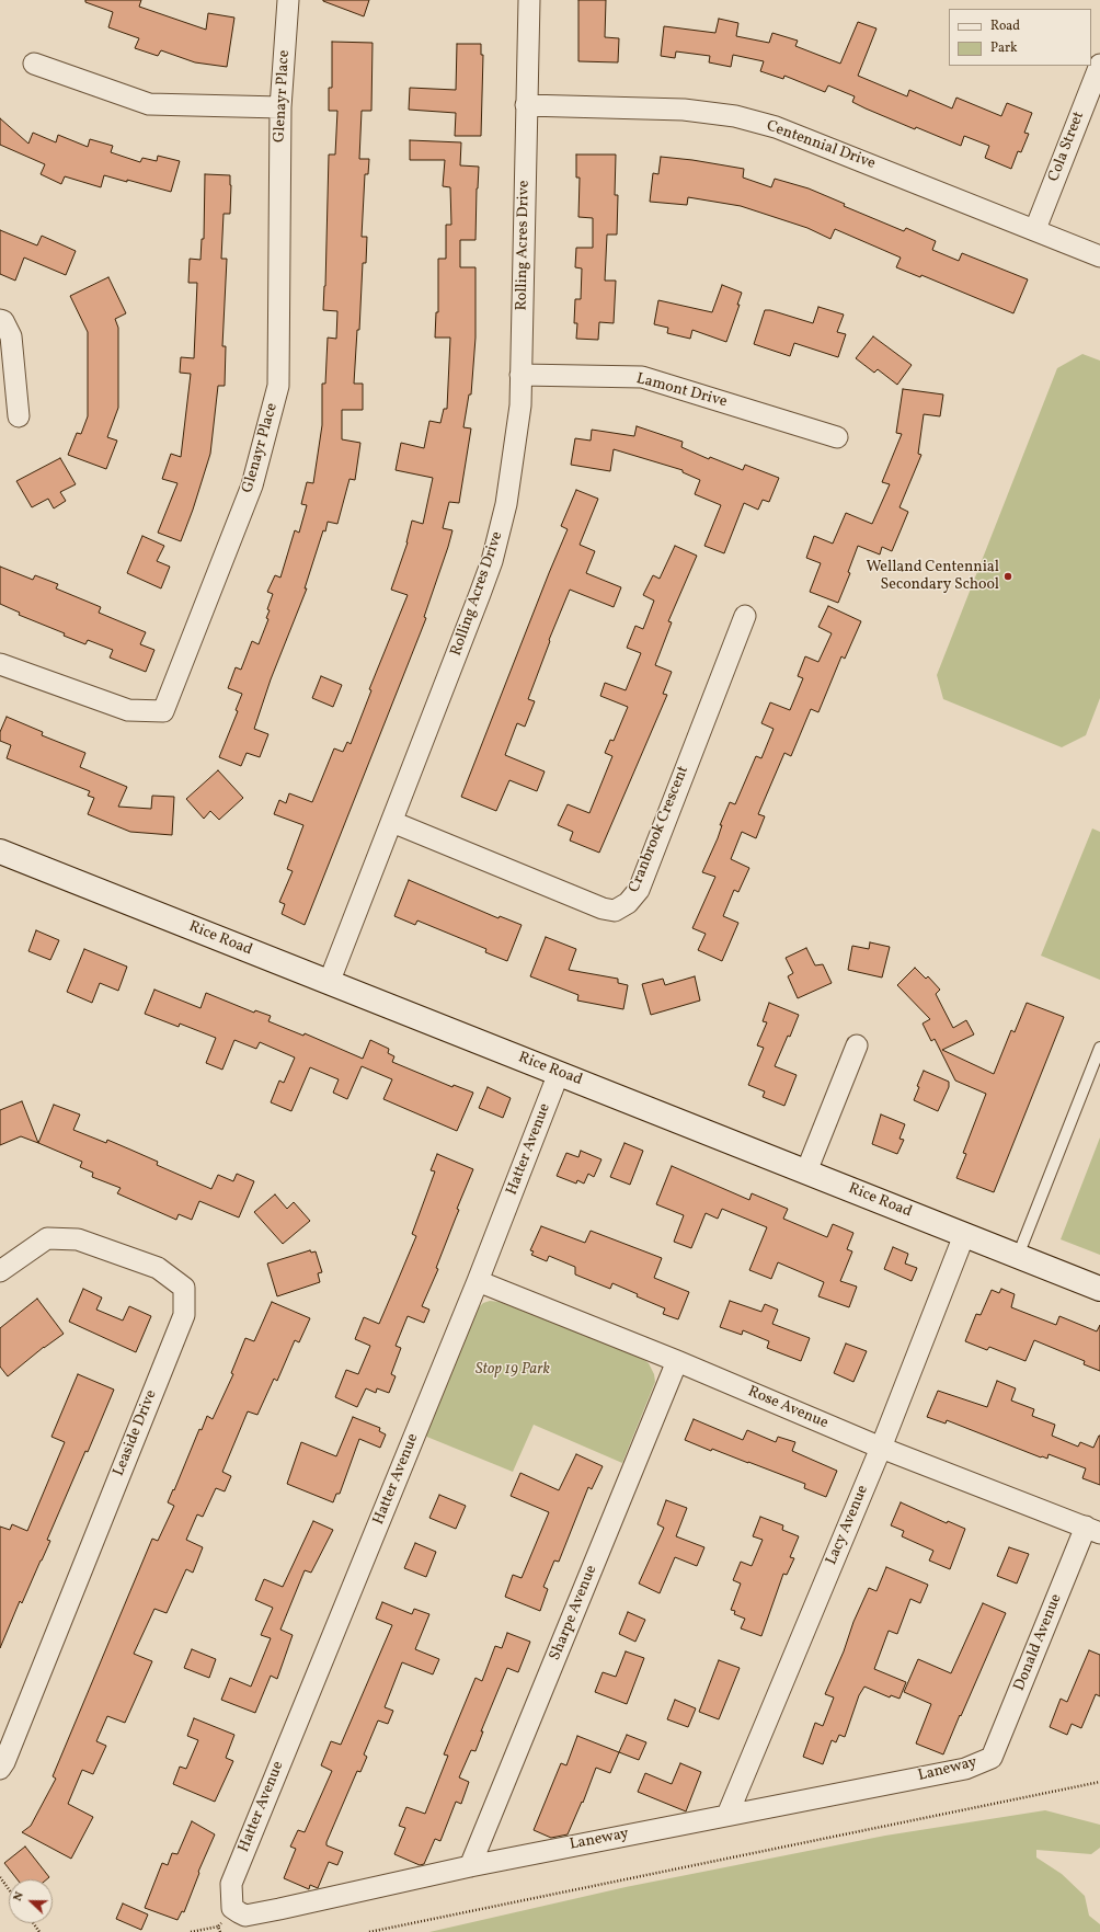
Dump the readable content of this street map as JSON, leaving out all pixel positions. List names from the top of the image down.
{
  "streets": {
    "main road": ["Rice Road"],
    "street": [
      "Glenayr Place",
      "Centennial Drive",
      "Cola Street",
      "Rolling Acres Drive",
      "Lamont Drive",
      "Cranbrook Crescent",
      "Hatter Avenue",
      "Rose Avenue",
      "Leaside Drive",
      "Lacy Avenue",
      "Sharpe Avenue",
      "Donald Avenue",
      "Laneway"
    ]
  },
  "crossings": [
    ["Centennial Drive", "Cola Street"],
    ["Centennial Drive", "Rolling Acres Drive"],
    ["Rolling Acres Drive", "Lamont Drive"],
    ["Rolling Acres Drive", "Cranbrook Crescent"],
    ["Rolling Acres Drive", "Rice Road"],
    ["Rice Road", "Hatter Avenue"],
    ["Rice Road", "Lacy Avenue"],
    ["Hatter Avenue", "Rose Avenue"],
    ["Hatter Avenue", "Laneway"],
    ["Rose Avenue", "Lacy Avenue"],
    ["Rose Avenue", "Sharpe Avenue"],
    ["Rose Avenue", "Donald Avenue"],
    ["Lacy Avenue", "Laneway"],
    ["Sharpe Avenue", "Laneway"],
    ["Donald Avenue", "Laneway"]
  ],
  "parks": ["Stop 19 Park"],
  "places": ["Welland Centennial Secondary School"],
  "legend": ["Road", "Park"],
  "north": "left"
}
